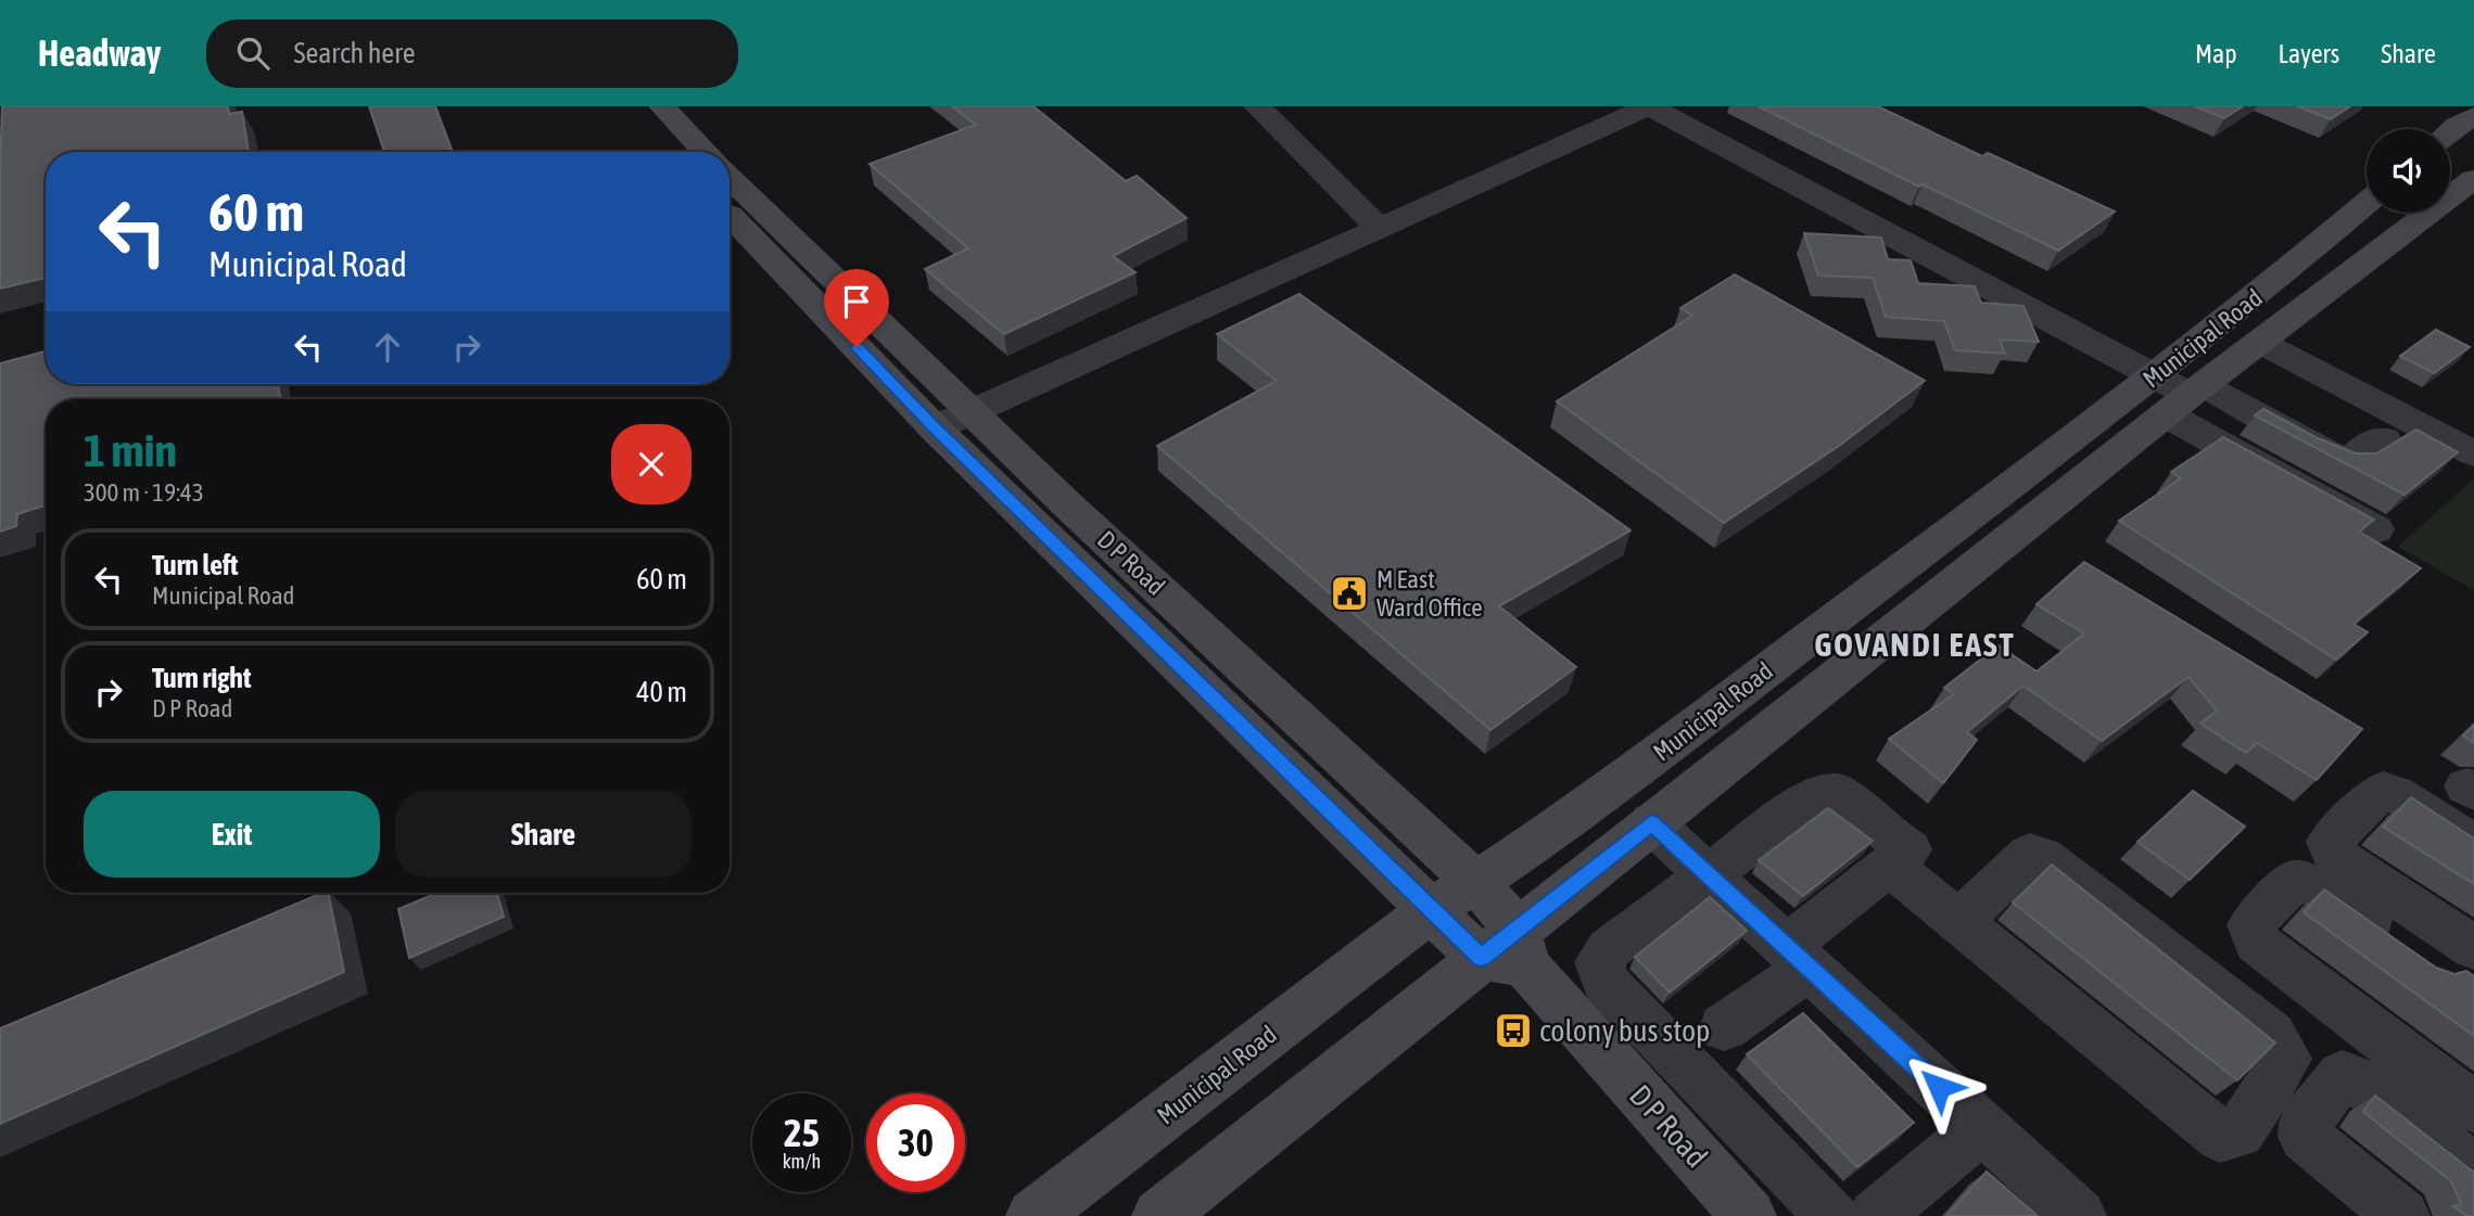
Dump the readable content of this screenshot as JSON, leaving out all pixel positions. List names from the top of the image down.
{
  "streets": {
    "street": ["Municipal Road", "D P Road"]
  },
  "crossings": [
    ["Municipal Road", "D P Road"]
  ],
  "districts": ["GOVANDI EAST"],
  "places": {
    "public building": ["M East Ward Office"],
    "bus stop": ["colony bus stop"]
  },
  "page": {
    "header": "Headway",
    "search": "Search here",
    "nav": ["Map", "Layers", "Share"],
    "turn": ["60 m", "Municipal Road"],
    "heading": ["1 min", "300 m · 19:43"],
    "list": [
      {
        "name": "Turn left",
        "note": "Municipal Road",
        "value": "60 m"
      },
      {
        "name": "Turn right",
        "note": "D P Road",
        "value": "40 m"
      }
    ],
    "buttons": ["Exit", "Share"],
    "speed": "25 km/h",
    "limit": "30"
  }
}
